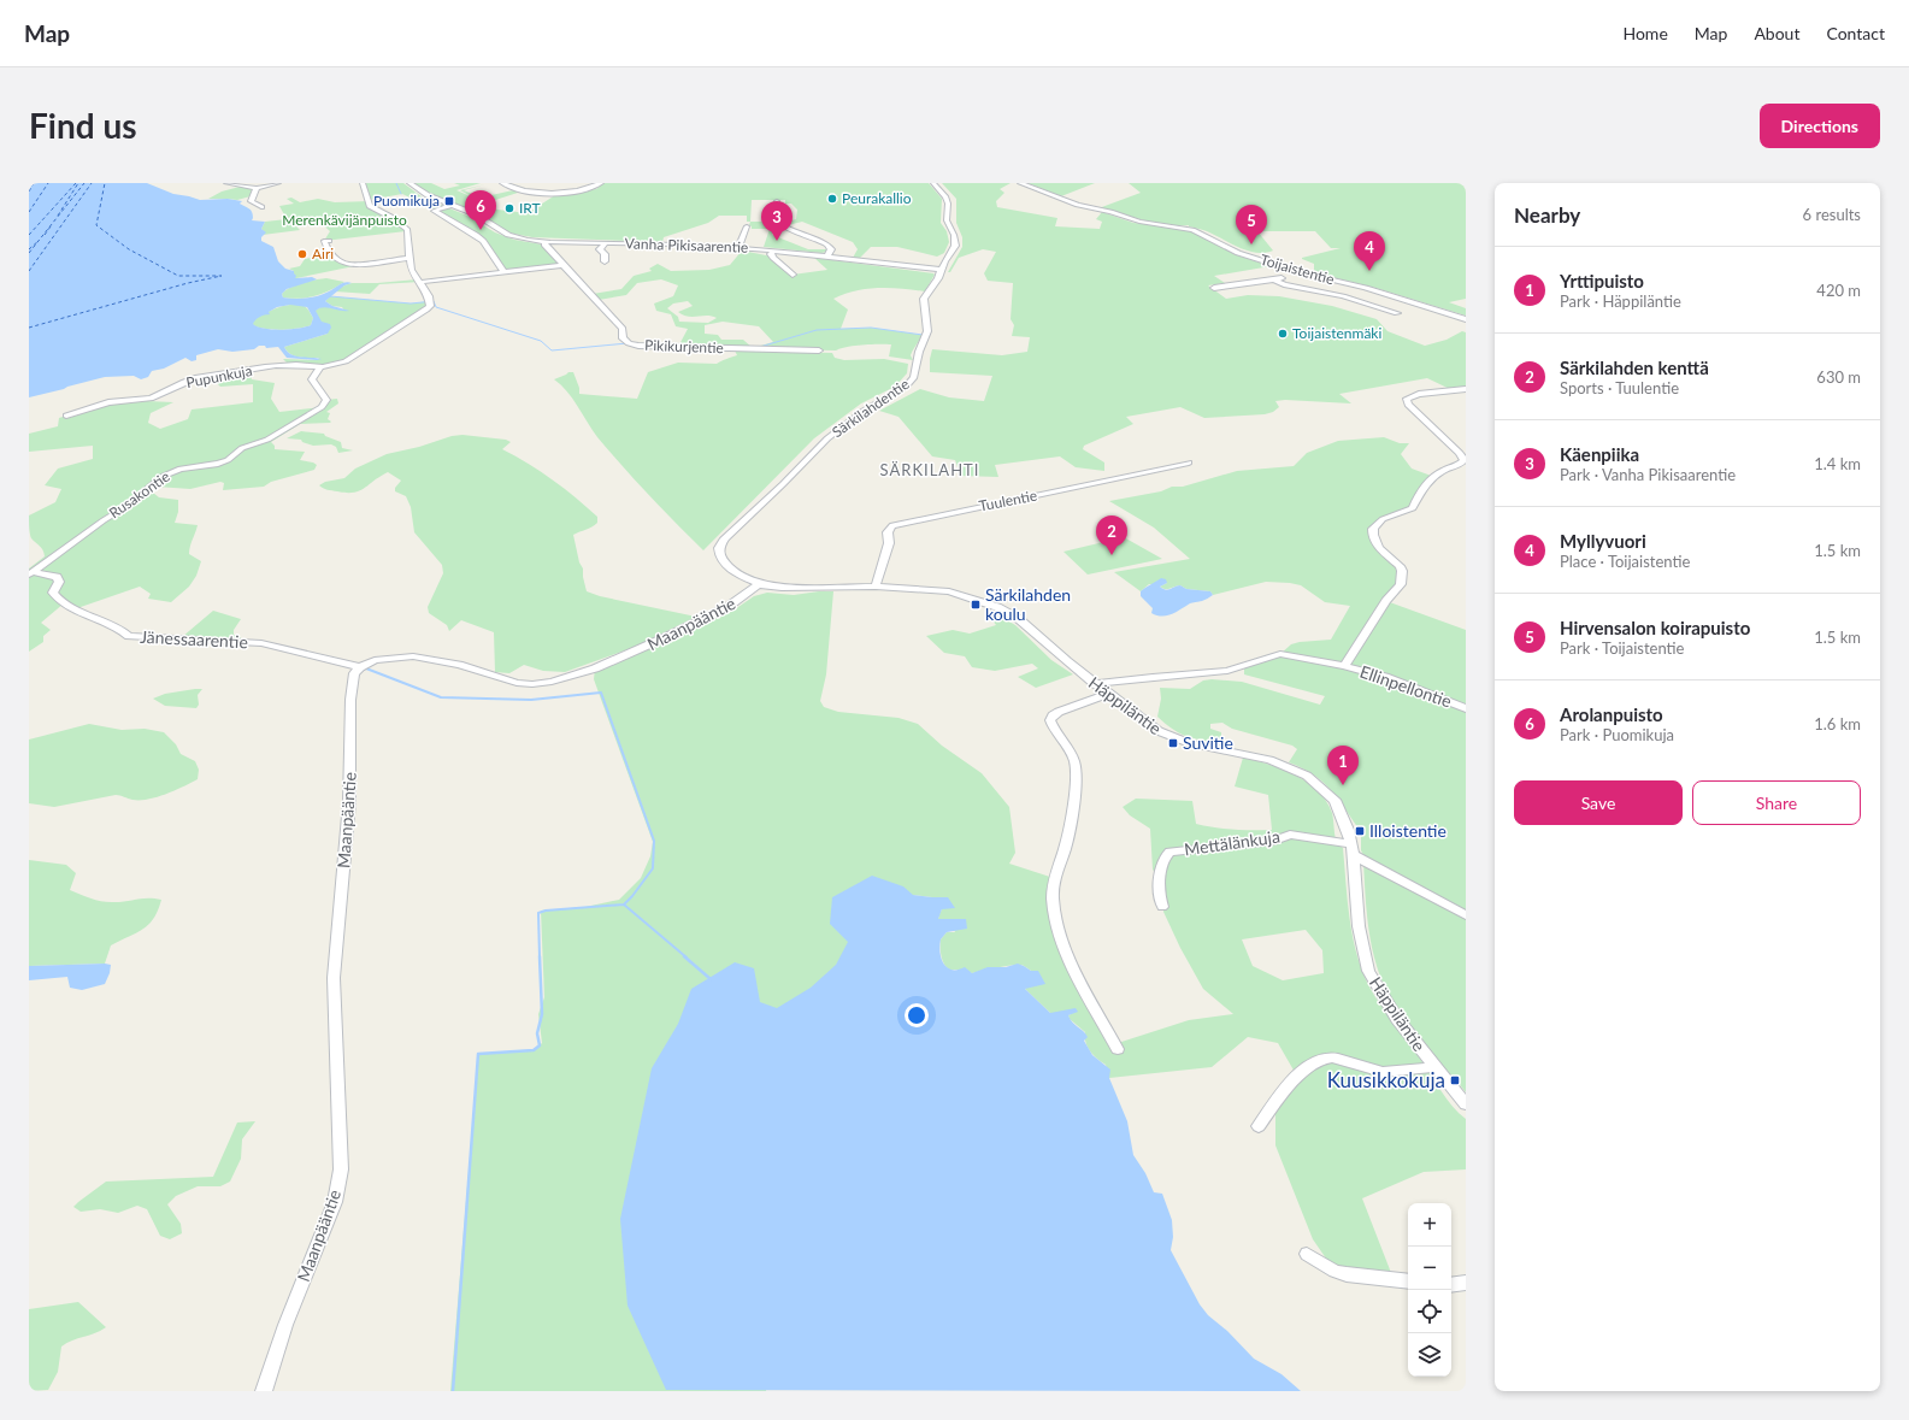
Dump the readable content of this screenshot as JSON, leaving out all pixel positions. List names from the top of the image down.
{
  "streets": {
    "street": [
      "Vanha Pikisaarentie",
      "Toijaistentie",
      "Pikikurjentie",
      "Pupunkuja",
      "Särkilahdentie",
      "Rusakontie",
      "Tuulentie",
      "Maanpääntie",
      "Jänessaarentie",
      "Ellinpellontie",
      "Häppiläntie",
      "Mettälänkuja"
    ]
  },
  "crossings": [
    ["Vanha Pikisaarentie", "Pikikurjentie"],
    ["Vanha Pikisaarentie", "Särkilahdentie"],
    ["Pupunkuja", "Rusakontie"],
    ["Särkilahdentie", "Maanpääntie"],
    ["Särkilahdentie", "Häppiläntie"],
    ["Rusakontie", "Jänessaarentie"],
    ["Tuulentie", "Häppiläntie"],
    ["Maanpääntie", "Jänessaarentie"],
    ["Maanpääntie", "Häppiläntie"],
    ["Häppiläntie", "Mettälänkuja"]
  ],
  "districts": ["SÄRKILAHTI"],
  "parks": ["Merenkävijänpuisto"],
  "places": {
    "other": [
      "Peurakallio",
      "IRT",
      "Airi",
      "Toijaistenmäki"
    ],
    "transit": [
      "Puomikuja",
      "Särkilahden koulu",
      "Suvitie",
      "Illoistentie",
      "Kuusikkokuja"
    ]
  },
  "page": {
    "header": "Map",
    "nav": [
      "Home",
      "Map",
      "About",
      "Contact"
    ],
    "buttons": [
      "Directions",
      ["Save", "Share"]
    ],
    "title": "Find us",
    "heading": ["Nearby", "6 results"],
    "pins": [
      "6",
      "3",
      "5",
      "4",
      "2",
      "1"
    ],
    "list": [
      {
        "mark": "1",
        "name": "Yrttipuisto",
        "note": "Park · Häppiläntie",
        "value": "420 m"
      },
      {
        "mark": "2",
        "name": "Särkilahden kenttä",
        "note": "Sports · Tuulentie",
        "value": "630 m"
      },
      {
        "mark": "3",
        "name": "Käenpiika",
        "note": "Park · Vanha Pikisaarentie",
        "value": "1.4 km"
      },
      {
        "mark": "4",
        "name": "Myllyvuori",
        "note": "Place · Toijaistentie",
        "value": "1.5 km"
      },
      {
        "mark": "5",
        "name": "Hirvensalon koirapuisto",
        "note": "Park · Toijaistentie",
        "value": "1.5 km"
      },
      {
        "mark": "6",
        "name": "Arolanpuisto",
        "note": "Park · Puomikuja",
        "value": "1.6 km"
      }
    ],
    "map_buttons": ["+", "−"]
  }
}
